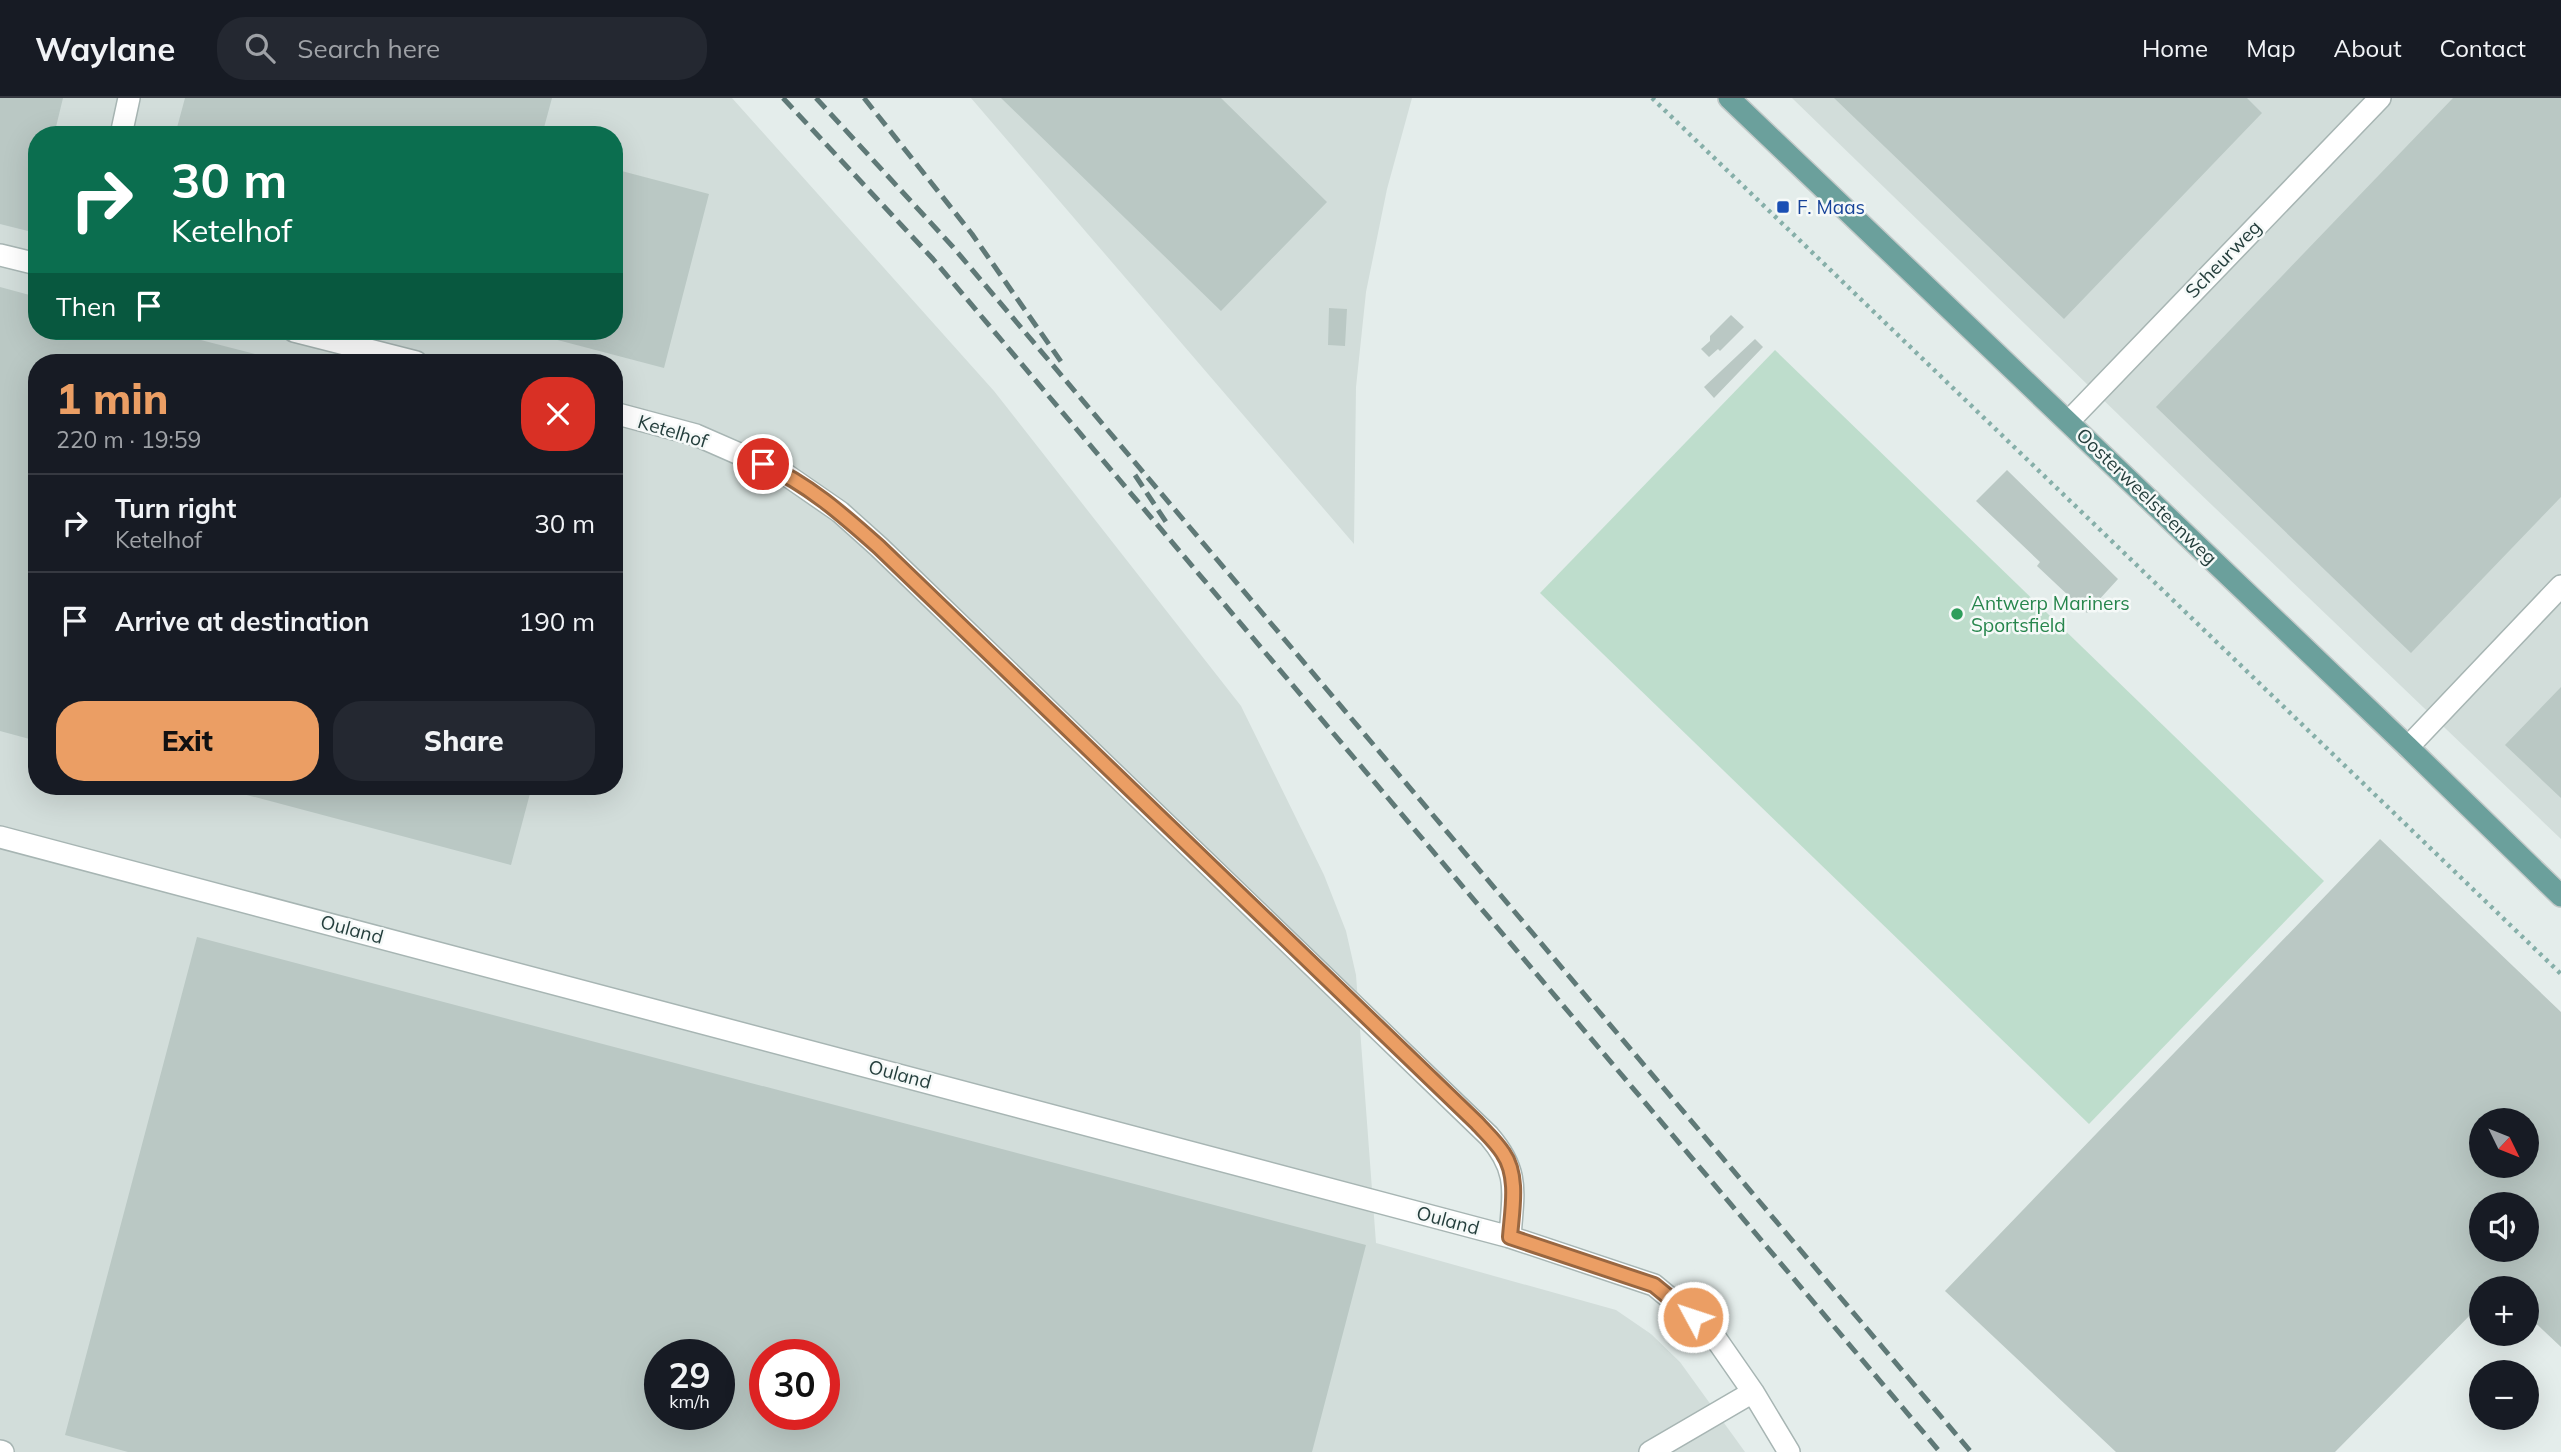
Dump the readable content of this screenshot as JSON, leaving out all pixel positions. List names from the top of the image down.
{
  "streets": {
    "main road": ["Oosterweelsteenweg"],
    "street": ["Scheurweg", "Ketelhof", "Ouland"]
  },
  "crossings": [
    ["Scheurweg", "Oosterweelsteenweg"],
    ["Ketelhof", "Ouland"]
  ],
  "places": {
    "transit": ["F. Maas"],
    "other": ["Antwerp Mariners Sportsfield"]
  },
  "north": "bottom right",
  "page": {
    "header": "Waylane",
    "search": "Search here",
    "nav": [
      "Home",
      "Map",
      "About",
      "Contact"
    ],
    "turn": ["30 m", "Ketelhof"],
    "then": "Then",
    "heading": ["1 min", "220 m · 19:59"],
    "list": [
      {
        "name": "Turn right",
        "note": "Ketelhof",
        "value": "30 m"
      },
      {
        "name": "Arrive at destination",
        "value": "190 m"
      }
    ],
    "buttons": ["Exit", "Share"],
    "map_buttons": ["+", "−"],
    "speed": "29 km/h",
    "limit": "30"
  }
}
